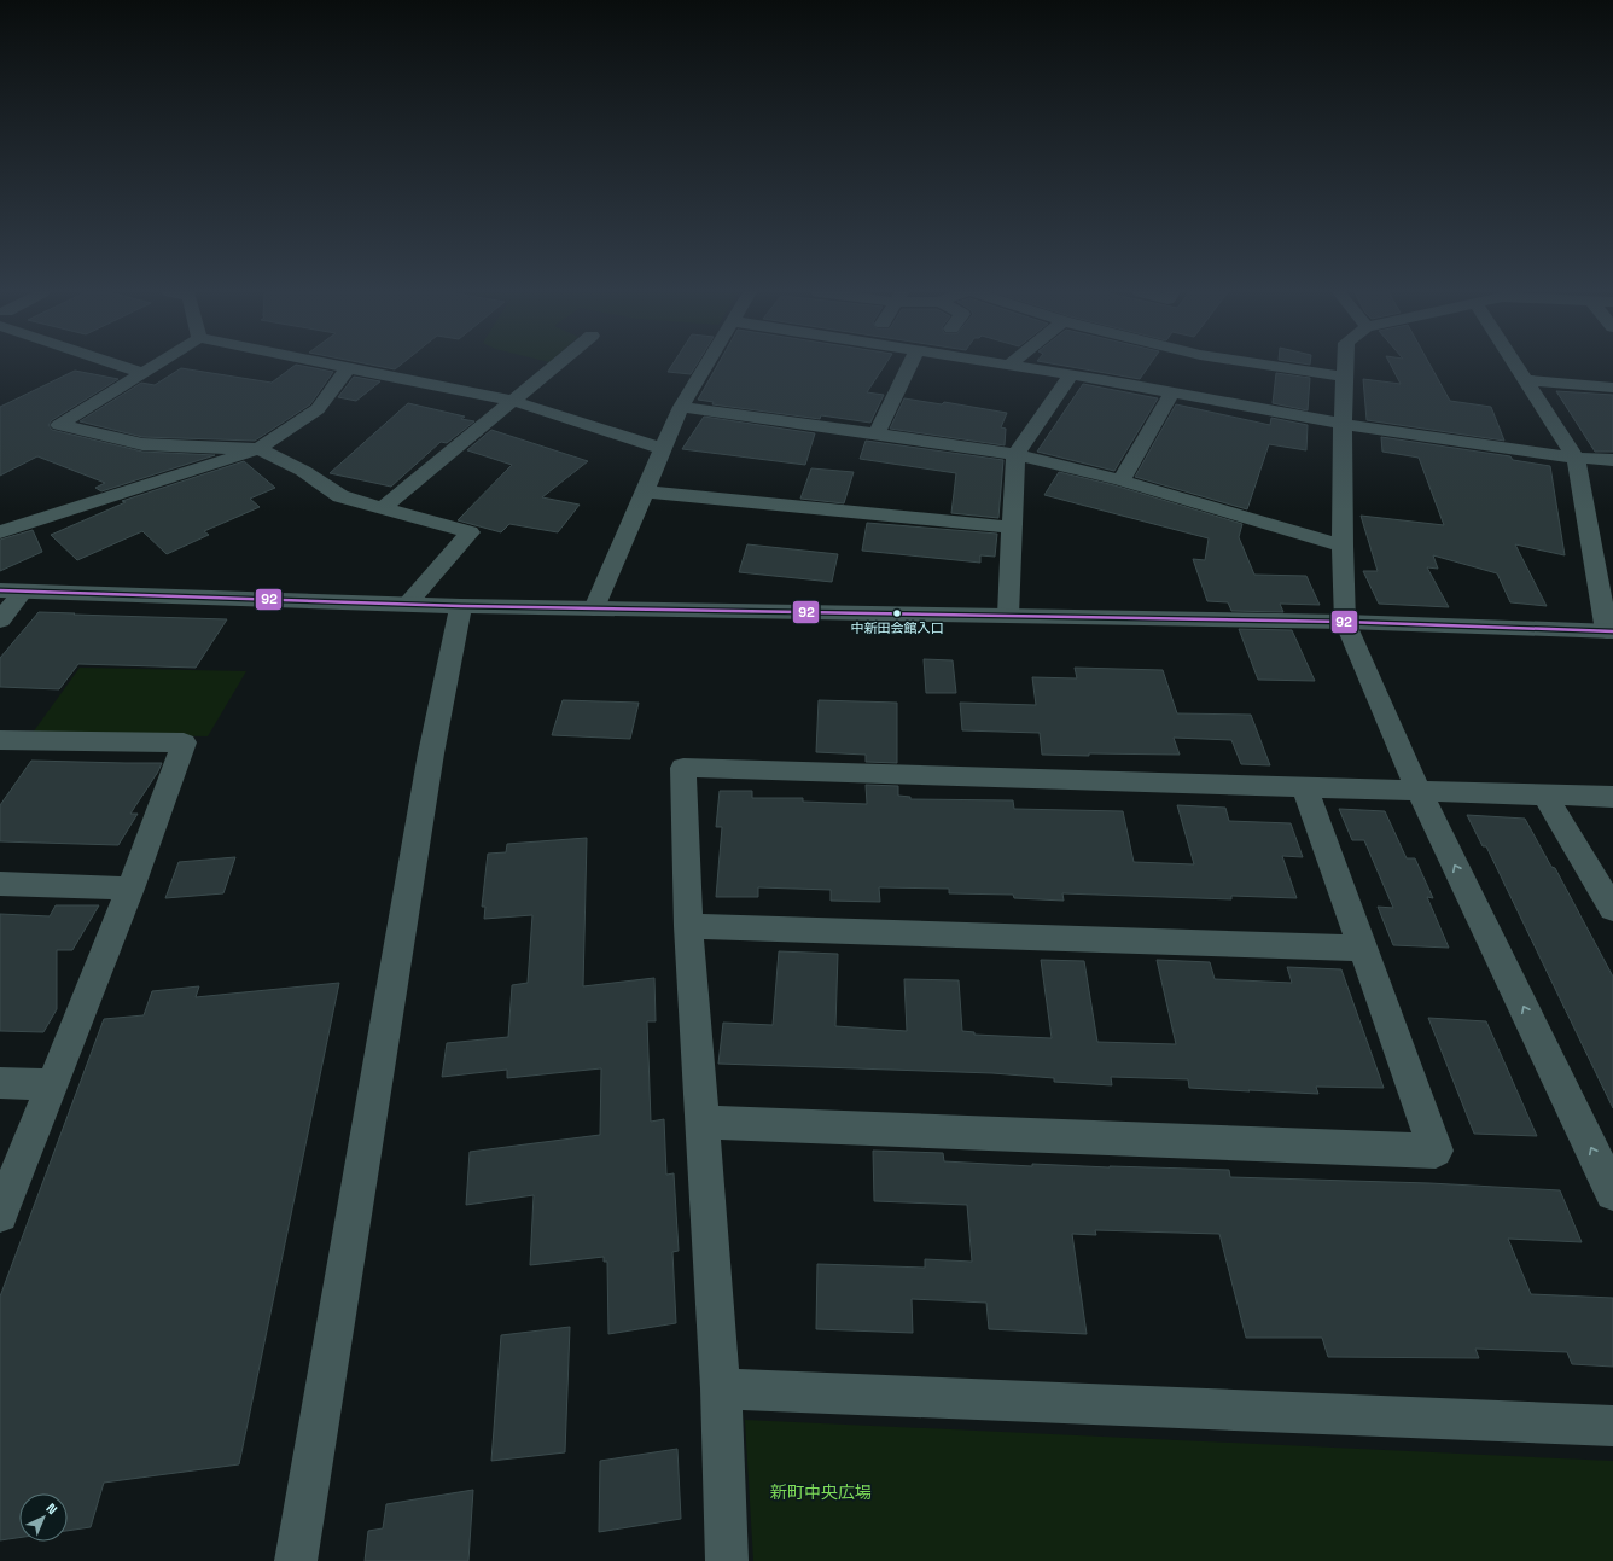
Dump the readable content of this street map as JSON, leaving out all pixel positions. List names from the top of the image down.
{
  "parks": ["新町中央広場"],
  "places": ["中新田会館入口"],
  "lines": ["transit line 92"],
  "north": "top right"
}
